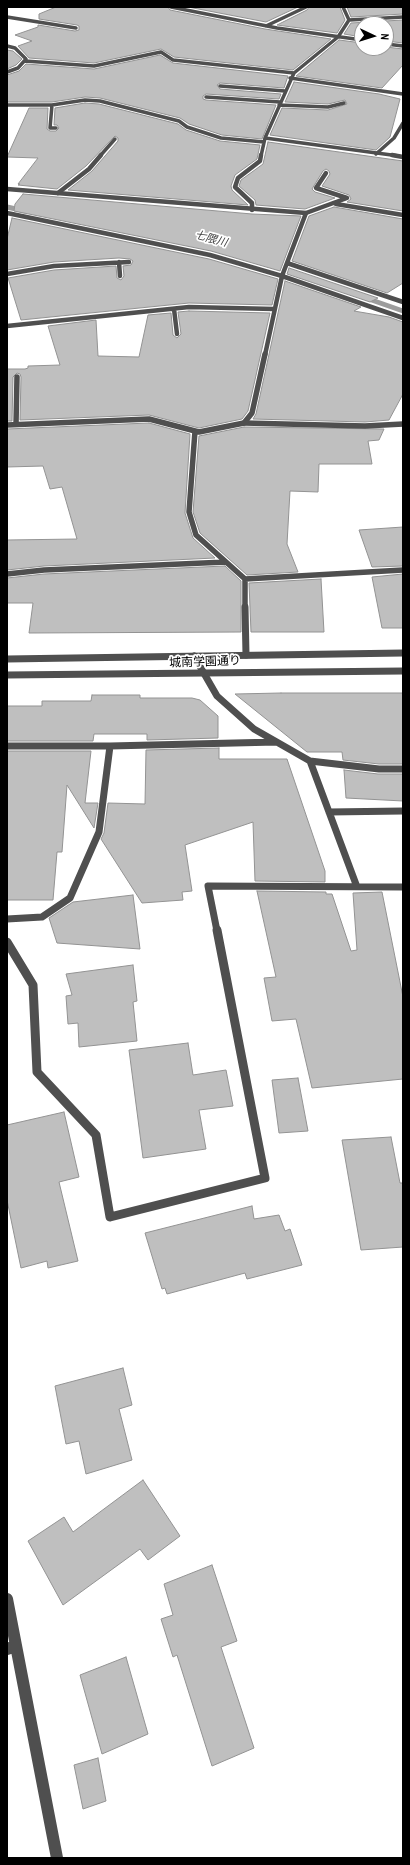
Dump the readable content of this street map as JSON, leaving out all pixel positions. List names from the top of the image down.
{
  "streets": {
    "street": ["城南学園通り"]
  },
  "water": ["七隈川"],
  "north": "right"
}
